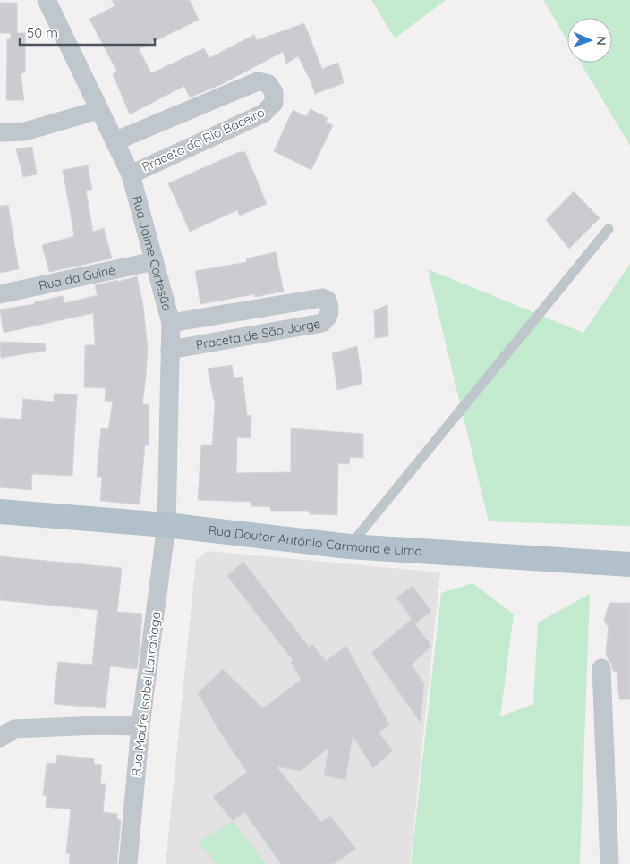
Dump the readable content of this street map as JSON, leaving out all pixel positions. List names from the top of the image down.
{
  "streets": {
    "main road": ["Rua Doutor António Carmona e Lima"],
    "street": [
      "Praceta do Rio Baceiro",
      "Rua Jaime Cortesão",
      "Rua da Guiné",
      "Praceta de São Jorge",
      "Rua Madre Isabel Larrañaga"
    ]
  },
  "crossings": [
    ["Praceta do Rio Baceiro", "Rua Jaime Cortesão"],
    ["Rua Jaime Cortesão", "Rua da Guiné"],
    ["Rua Jaime Cortesão", "Praceta de São Jorge"],
    ["Rua Jaime Cortesão", "Rua Doutor António Carmona e Lima"],
    ["Rua Jaime Cortesão", "Rua Madre Isabel Larrañaga"],
    ["Rua Doutor António Carmona e Lima", "Rua Madre Isabel Larrañaga"]
  ],
  "scale_bar": "50 m",
  "north": "right"
}
